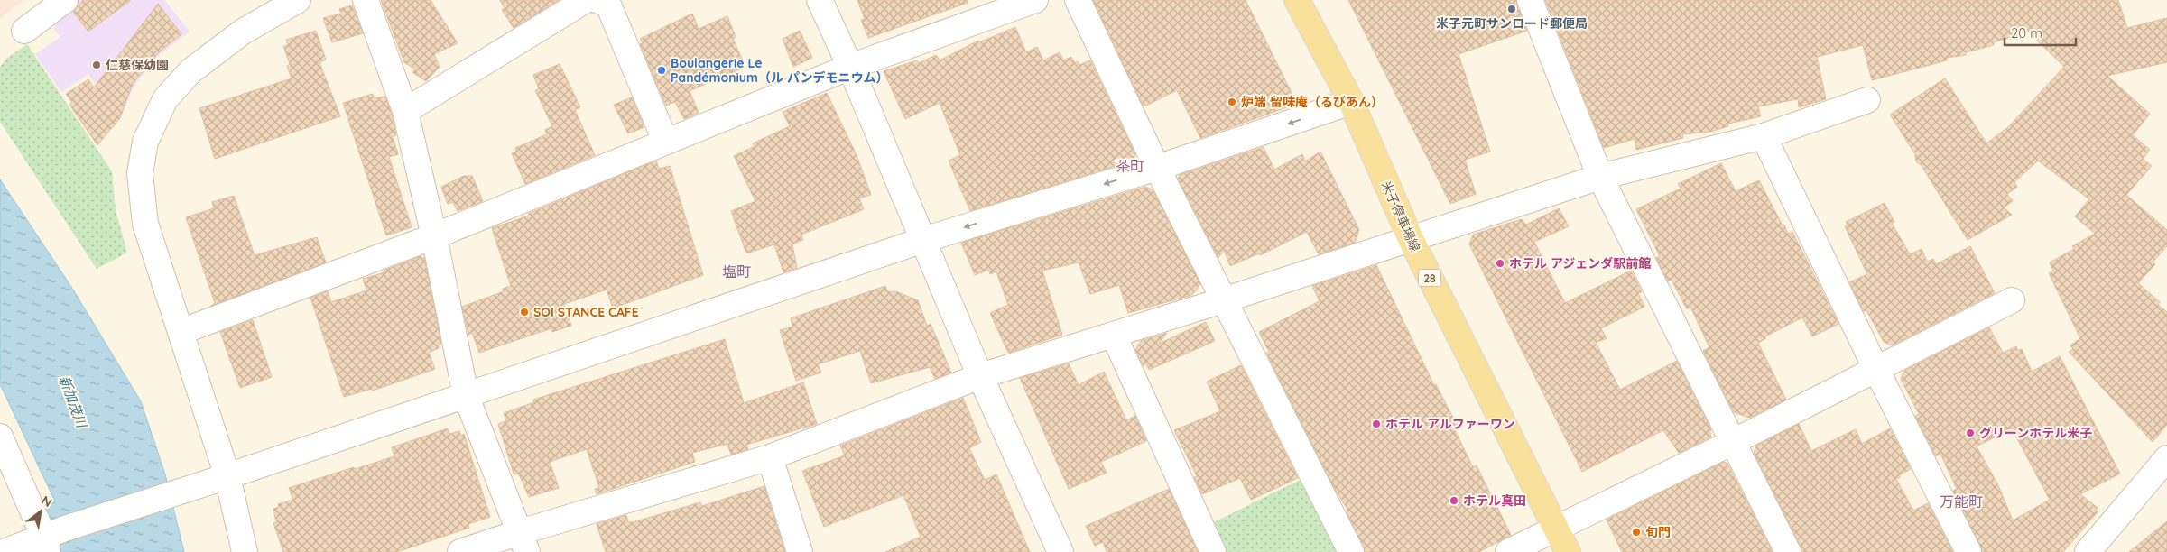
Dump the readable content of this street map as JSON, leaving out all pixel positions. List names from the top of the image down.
{
  "streets": {
    "main road": ["米子停車場線", "28"]
  },
  "districts": ["茶町", "塩町", "万能町"],
  "water": ["新加茂川"],
  "places": [
    "米子元町サンロード郵便局",
    "仁慈保幼園",
    "Boulangerie Le Pandémonium（ル パンデモニウム）",
    "炉端 留味庵（るびあん）",
    "ホテル アジェンダ駅前館",
    "SOI STANCE CAFE",
    "ホテル アルファーワン",
    "グリーンホテル米子",
    "ホテル真田",
    "旬門"
  ],
  "scale_bar": "20 m",
  "north": "top right"
}
